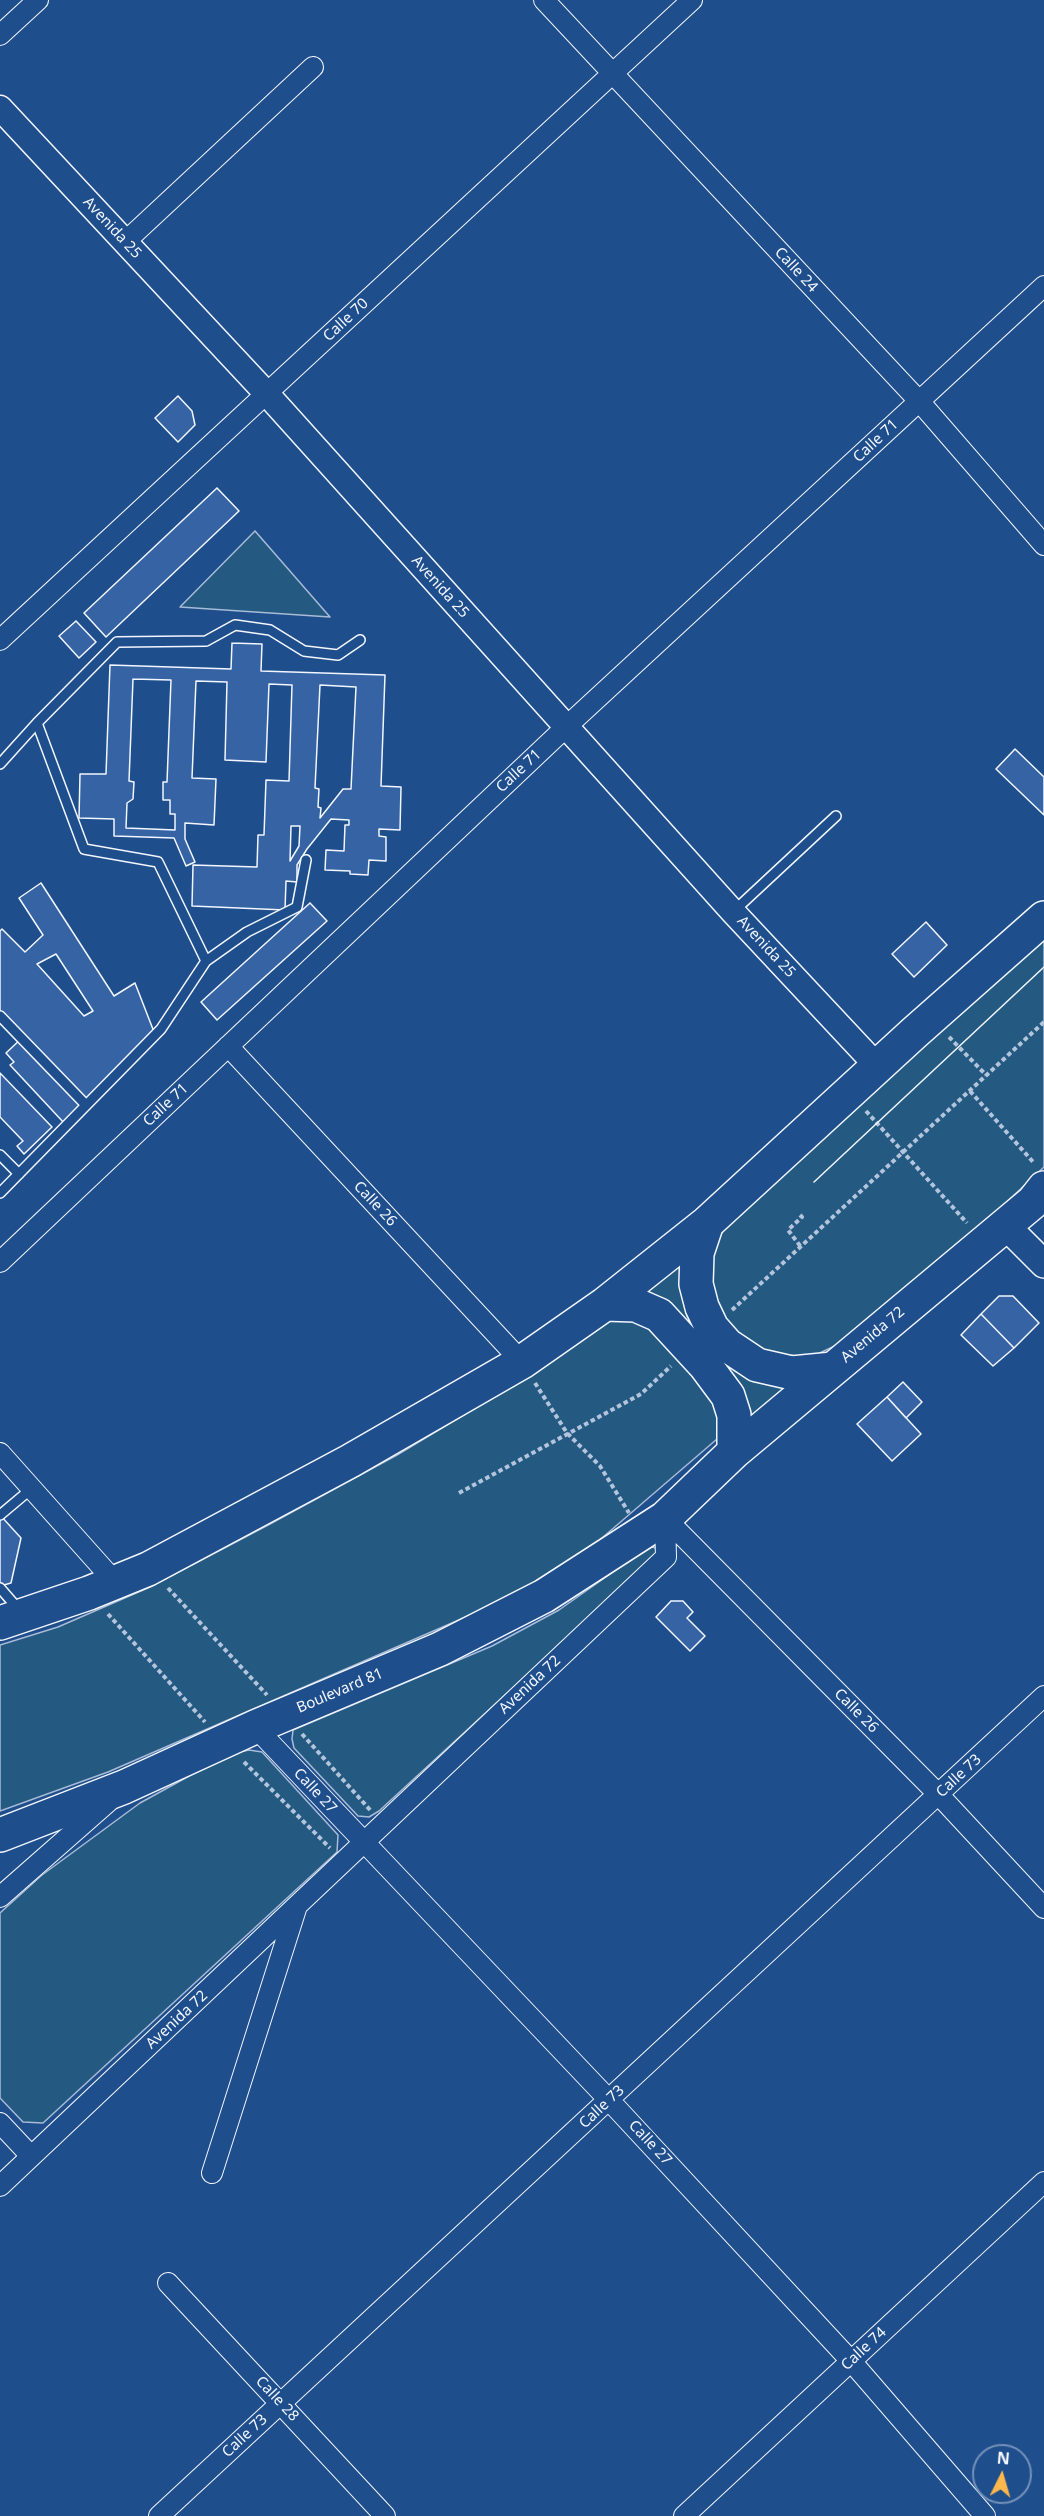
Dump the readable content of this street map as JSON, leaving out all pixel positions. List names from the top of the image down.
{
  "streets": {
    "highway": ["Avenida 72", "Boulevard 81"],
    "street": [
      "Avenida 25",
      "Calle 24",
      "Calle 70",
      "Calle 71",
      "Calle 26",
      "Calle 73",
      "Calle 27",
      "Calle 74",
      "Calle 28"
    ]
  },
  "crossings": [
    ["Avenida 25", "Calle 70"],
    ["Avenida 25", "Calle 71"],
    ["Calle 24", "Calle 70"],
    ["Calle 24", "Calle 71"],
    ["Calle 71", "Calle 26"],
    ["Calle 26", "Avenida 72"],
    ["Calle 26", "Boulevard 81"],
    ["Calle 26", "Calle 73"],
    ["Avenida 72", "Boulevard 81"],
    ["Avenida 72", "Calle 27"],
    ["Boulevard 81", "Calle 27"],
    ["Calle 73", "Calle 27"],
    ["Calle 73", "Calle 28"],
    ["Calle 27", "Calle 74"]
  ],
  "north": "top"
}
